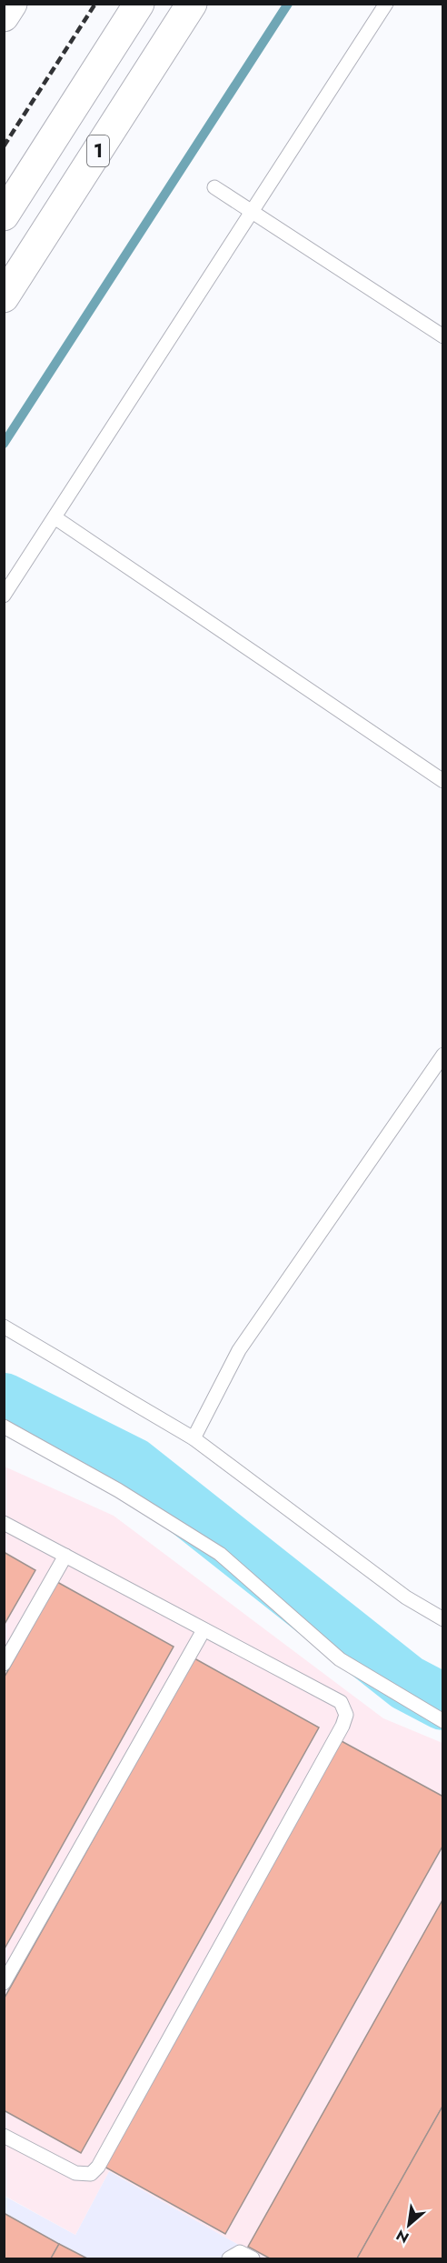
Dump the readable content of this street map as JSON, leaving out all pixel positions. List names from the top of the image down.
{
  "streets": {
    "main road": ["1"]
  },
  "north": "bottom left"
}
